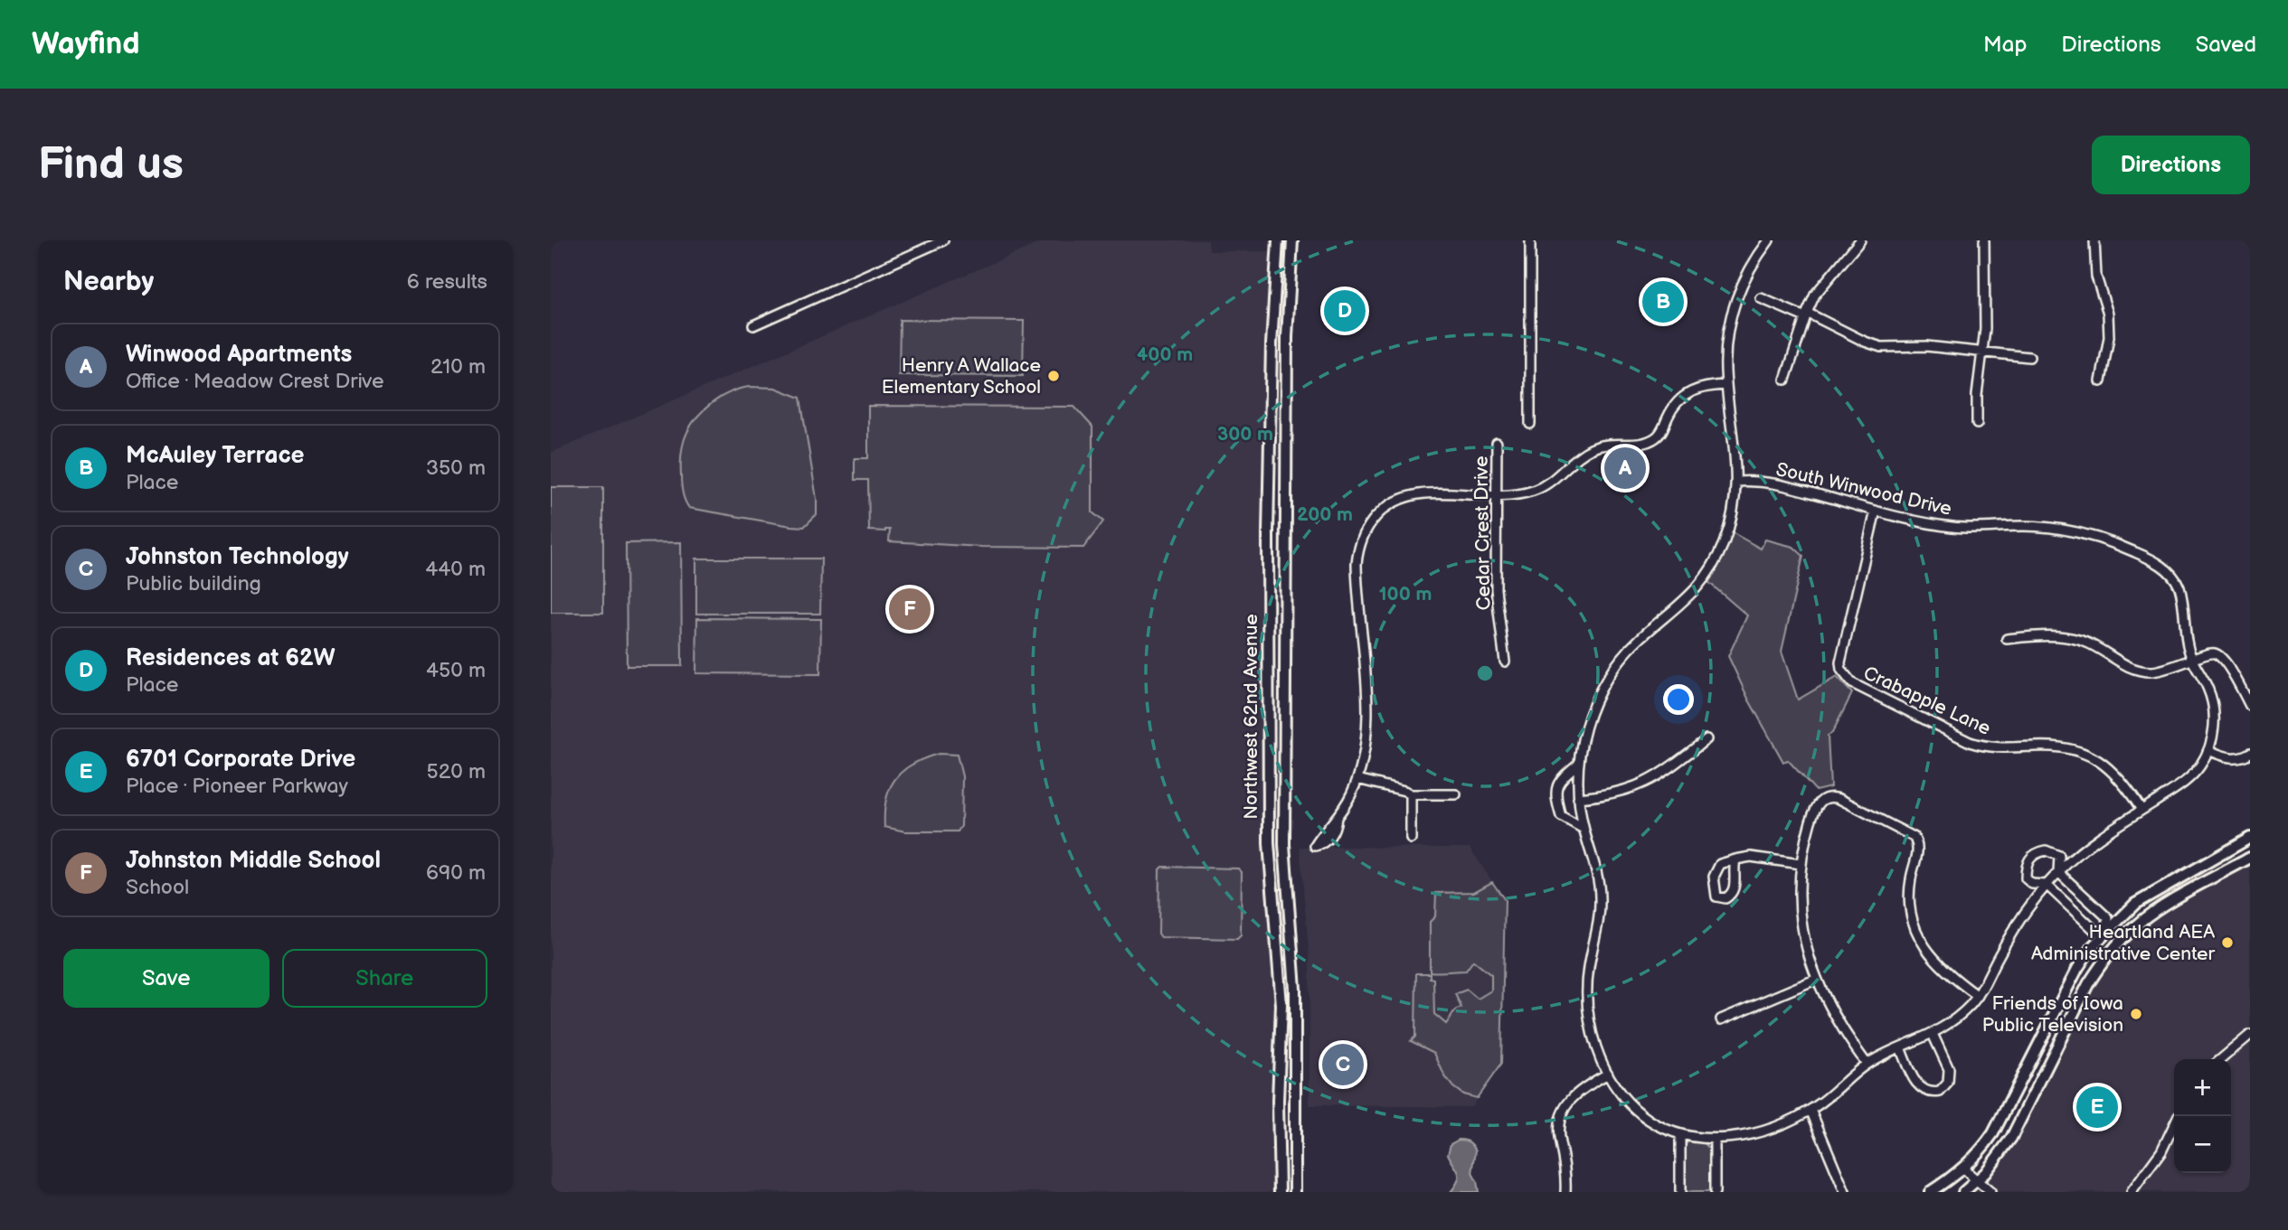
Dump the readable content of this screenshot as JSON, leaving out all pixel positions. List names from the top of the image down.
{
  "streets": {
    "street": [
      "South Winwood Drive",
      "Cedar Crest Drive",
      "Crabapple Lane",
      "Northwest 62nd Avenue"
    ]
  },
  "crossings": [
    ["South Winwood Drive", "Crabapple Lane"]
  ],
  "places": ["Henry A Wallace Elementary School", "Heartland AEA Administrative Center", "Friends of Iowa Public Television"],
  "page": {
    "header": "Wayfind",
    "nav": ["Map", "Directions", "Saved"],
    "buttons": [
      "Directions",
      ["Save", "Share"]
    ],
    "title": "Find us",
    "heading": ["Nearby", "6 results"],
    "pins": [
      "B",
      "D",
      "A",
      "F",
      "C",
      "E"
    ],
    "list": [
      {
        "mark": "A",
        "name": "Winwood Apartments",
        "note": "Office · Meadow Crest Drive",
        "value": "210 m"
      },
      {
        "mark": "B",
        "name": "McAuley Terrace",
        "note": "Place",
        "value": "350 m"
      },
      {
        "mark": "C",
        "name": "Johnston Technology",
        "note": "Public building",
        "value": "440 m"
      },
      {
        "mark": "D",
        "name": "Residences at 62W",
        "note": "Place",
        "value": "450 m"
      },
      {
        "mark": "E",
        "name": "6701 Corporate Drive",
        "note": "Place · Pioneer Parkway",
        "value": "520 m"
      },
      {
        "mark": "F",
        "name": "Johnston Middle School",
        "note": "School",
        "value": "690 m"
      }
    ],
    "map_buttons": ["+", "−"]
  },
  "rings": [
    "400 m",
    "300 m",
    "200 m",
    "100 m"
  ]
}
